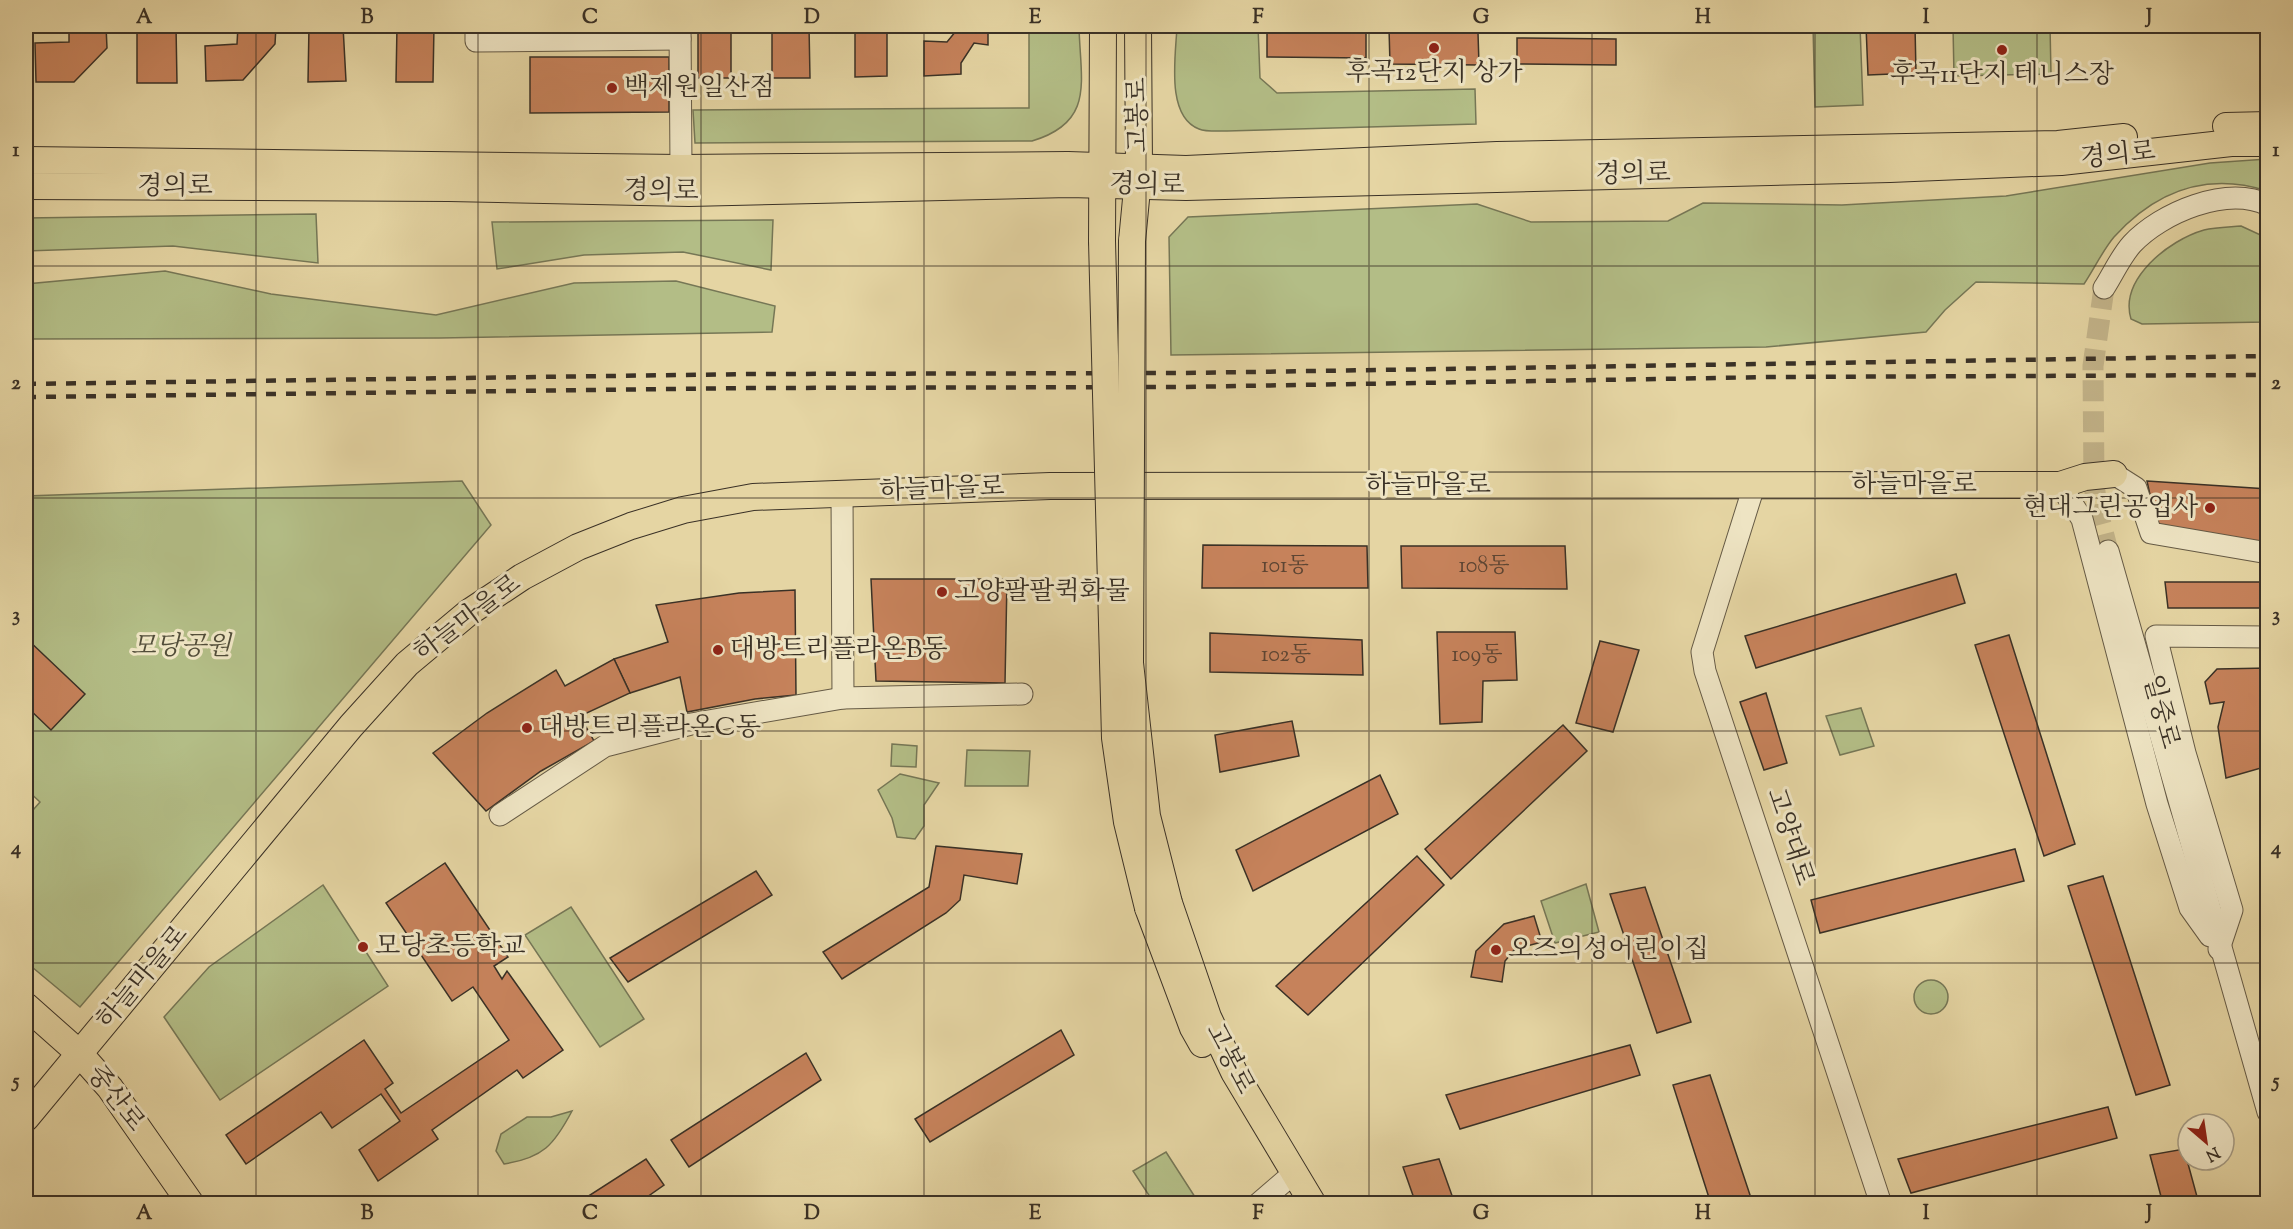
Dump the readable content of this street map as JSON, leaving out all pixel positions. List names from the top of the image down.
{
  "streets": {
    "main road": [
      "고봉로",
      "경의로",
      "하늘마을로",
      "중산로"
    ],
    "street": ["일중로", "고양대로"]
  },
  "crossings": [
    ["고봉로", "경의로"],
    ["하늘마을로", "일중로"],
    ["하늘마을로", "고양대로"],
    ["하늘마을로", "중산로"]
  ],
  "parks": ["모당공원"],
  "places": [
    "후곡12단지 상가",
    "후곡11단지 테니스장",
    "백제원일산점",
    "현대그린공업사",
    "고양팔팔퀵화물",
    "대방트리플라온B동",
    "대방트리플라온C동",
    "모당초등학교",
    "오즈의성어린이집"
  ],
  "house_numbers": [
    "101동",
    "108동",
    "102동",
    "109동"
  ],
  "north": "bottom right",
  "grid": {
    "columns": [
      "A",
      "B",
      "C",
      "D",
      "E",
      "F",
      "G",
      "H",
      "I",
      "J"
    ],
    "rows": [
      "1",
      "2",
      "3",
      "4",
      "5"
    ]
  }
}
